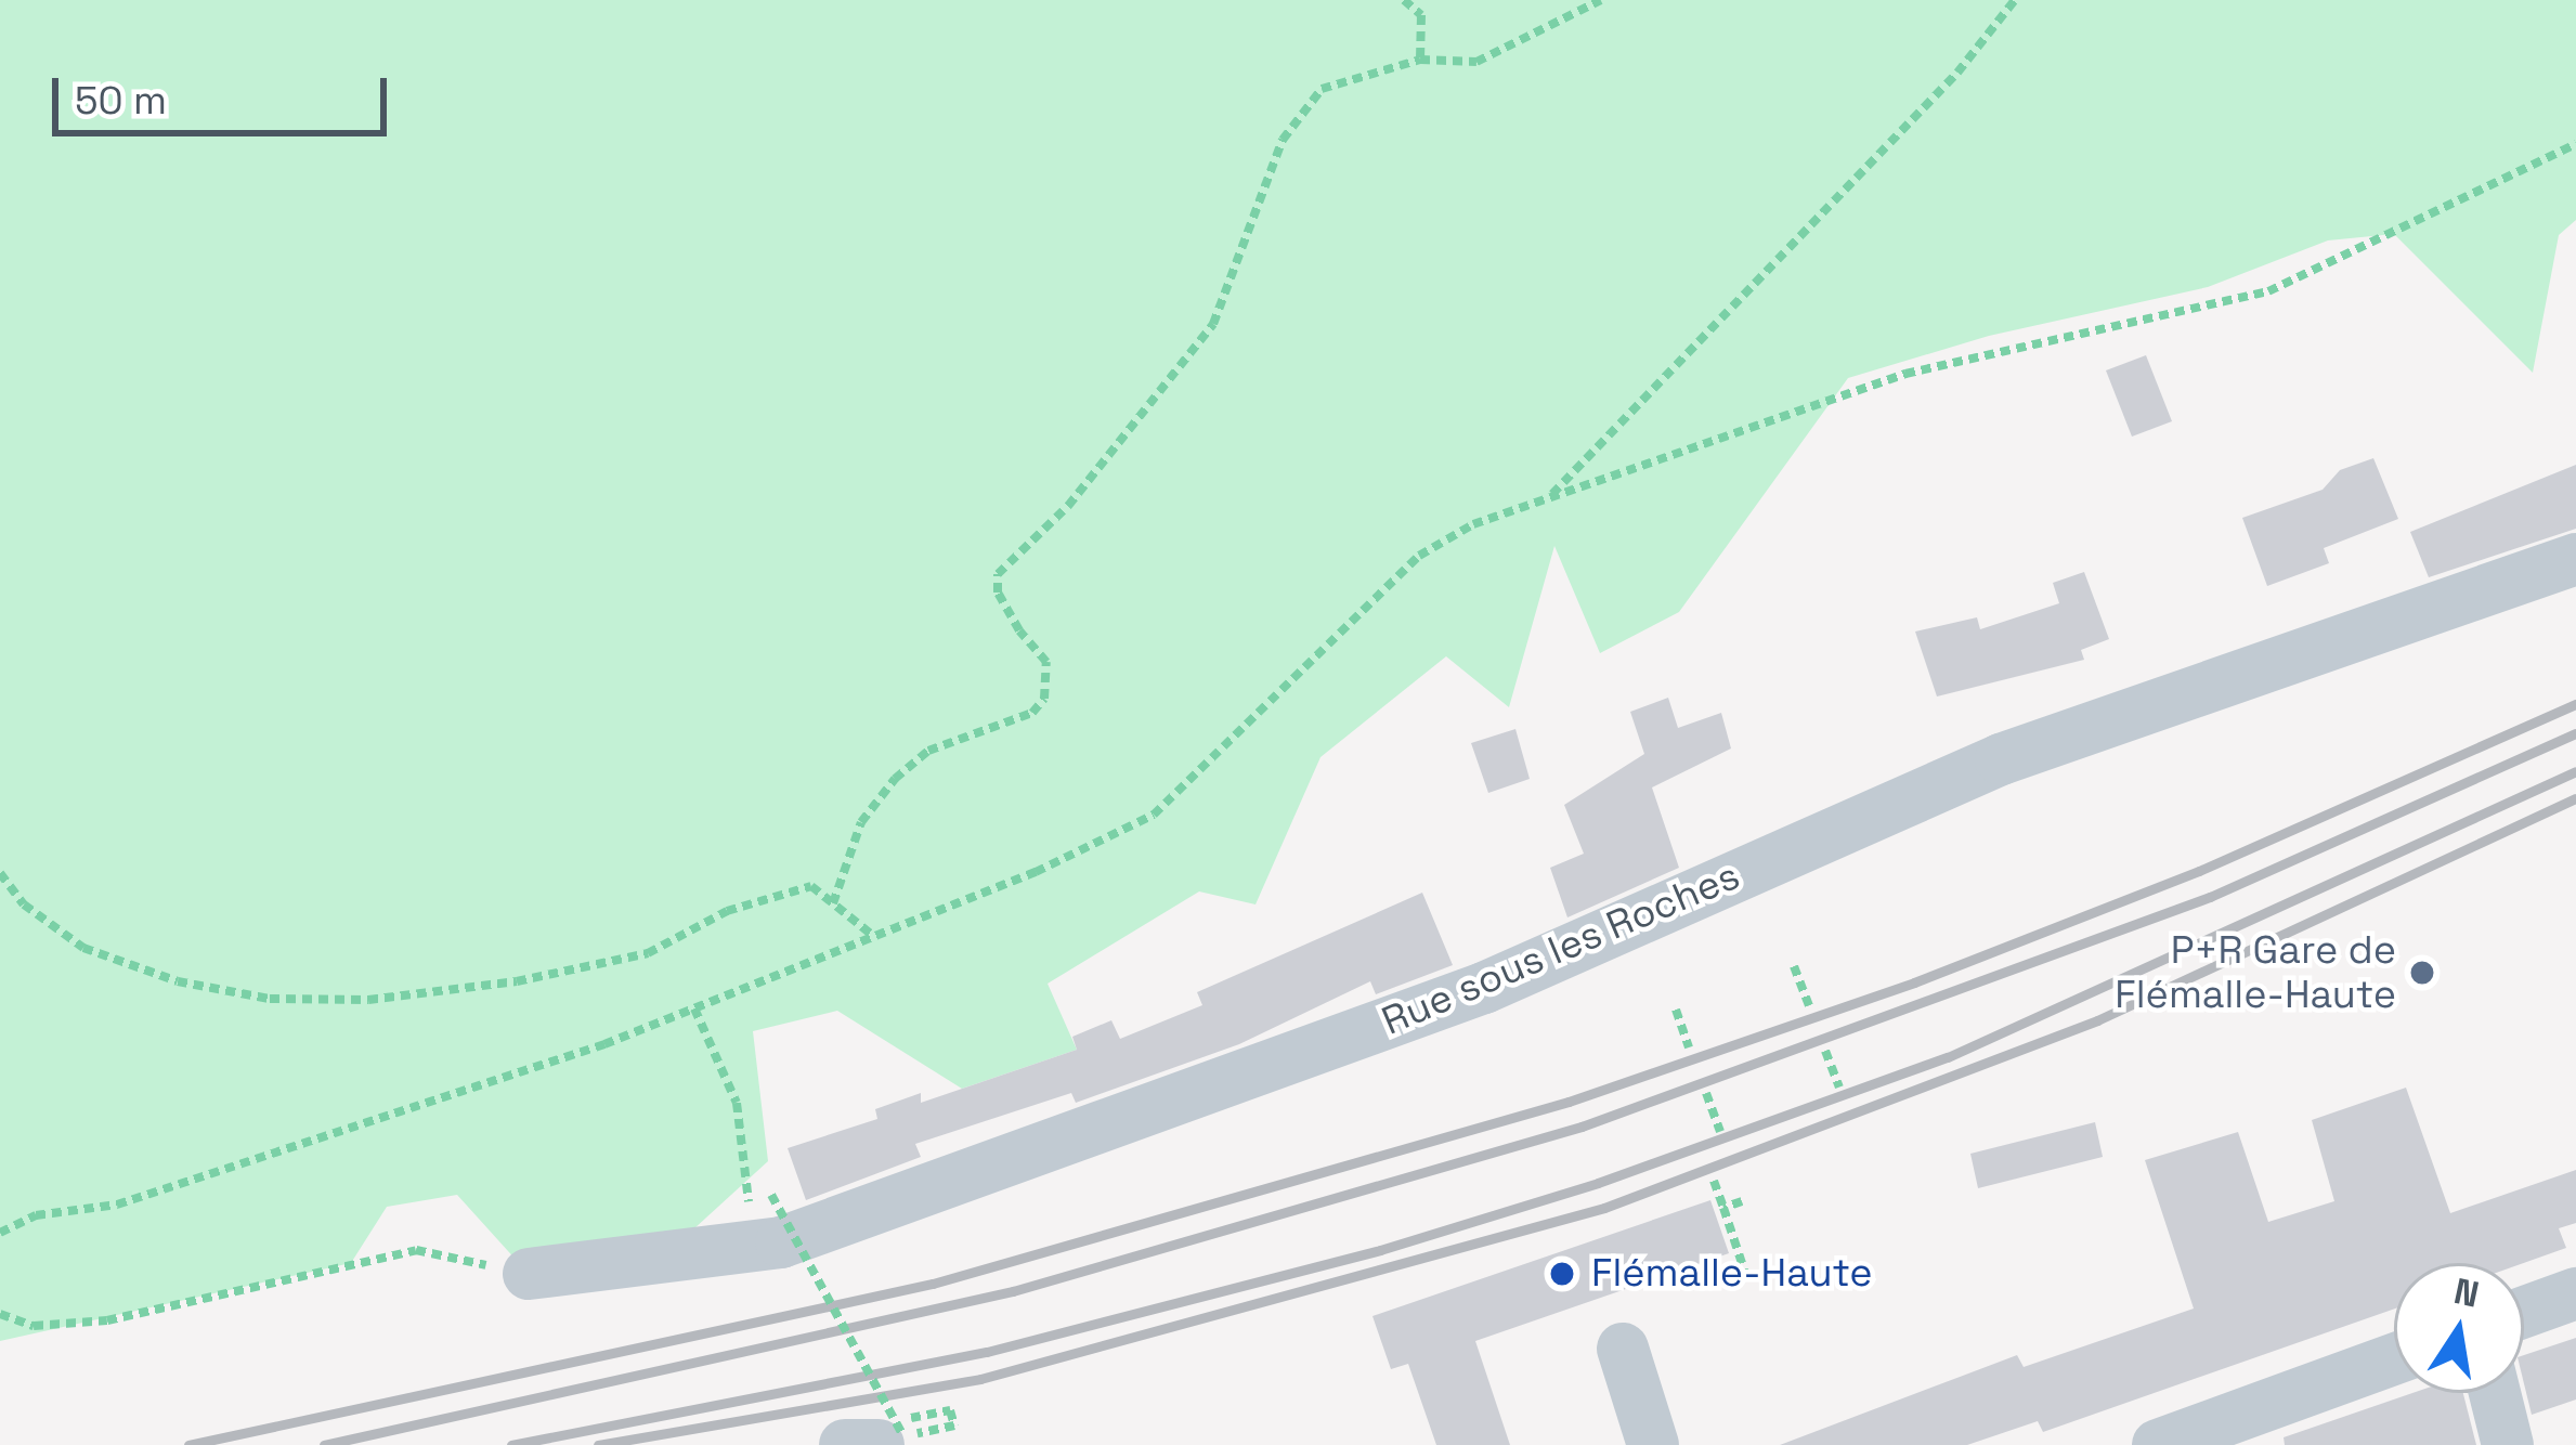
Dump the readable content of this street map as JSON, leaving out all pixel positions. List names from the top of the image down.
{
  "streets": {
    "street": ["Rue sous les Roches"]
  },
  "places": ["P+R Gare de Flémalle-Haute", "Flémalle-Haute"],
  "scale_bar": "50 m",
  "north": "top"
}
